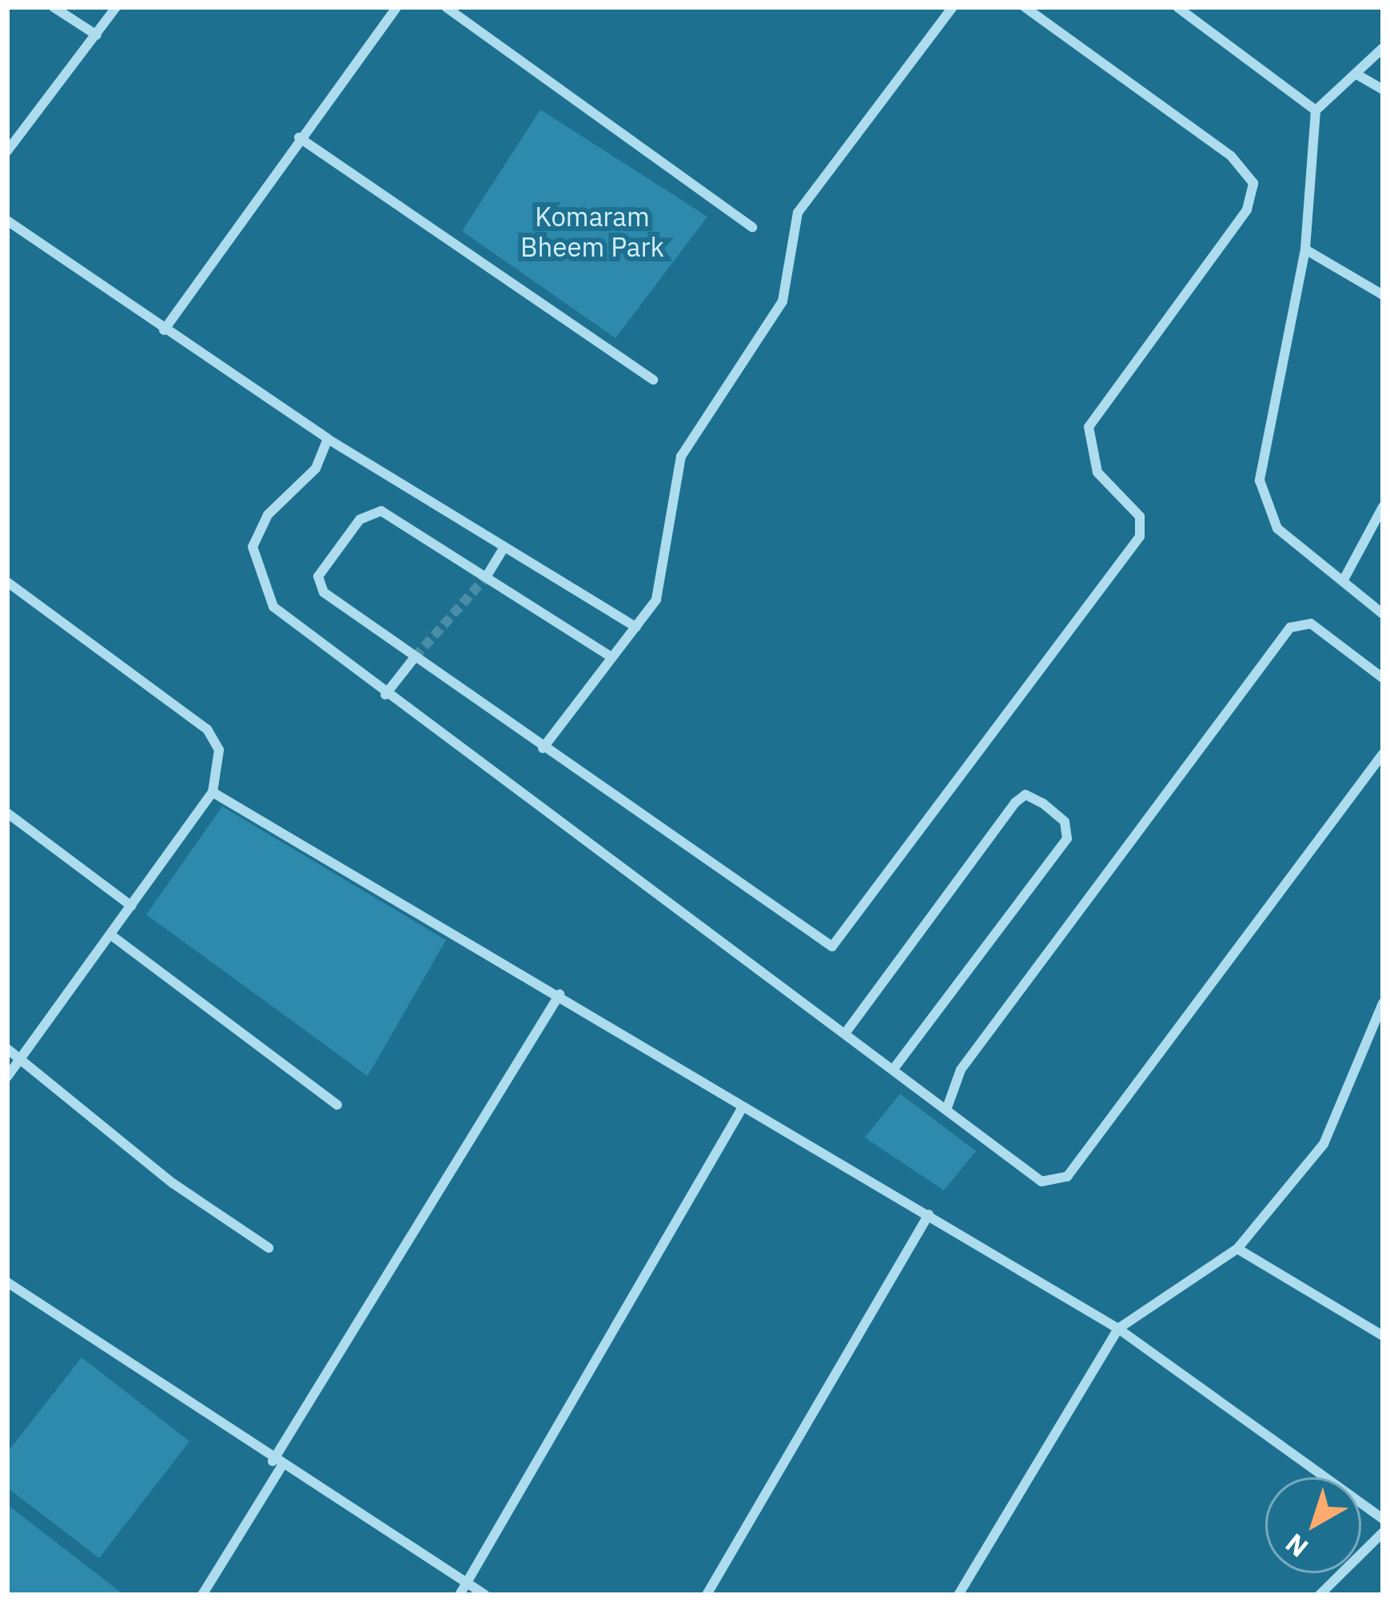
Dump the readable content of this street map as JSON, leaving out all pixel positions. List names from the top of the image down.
{
  "parks": ["Komaram Bheem Park"],
  "north": "bottom left"
}
